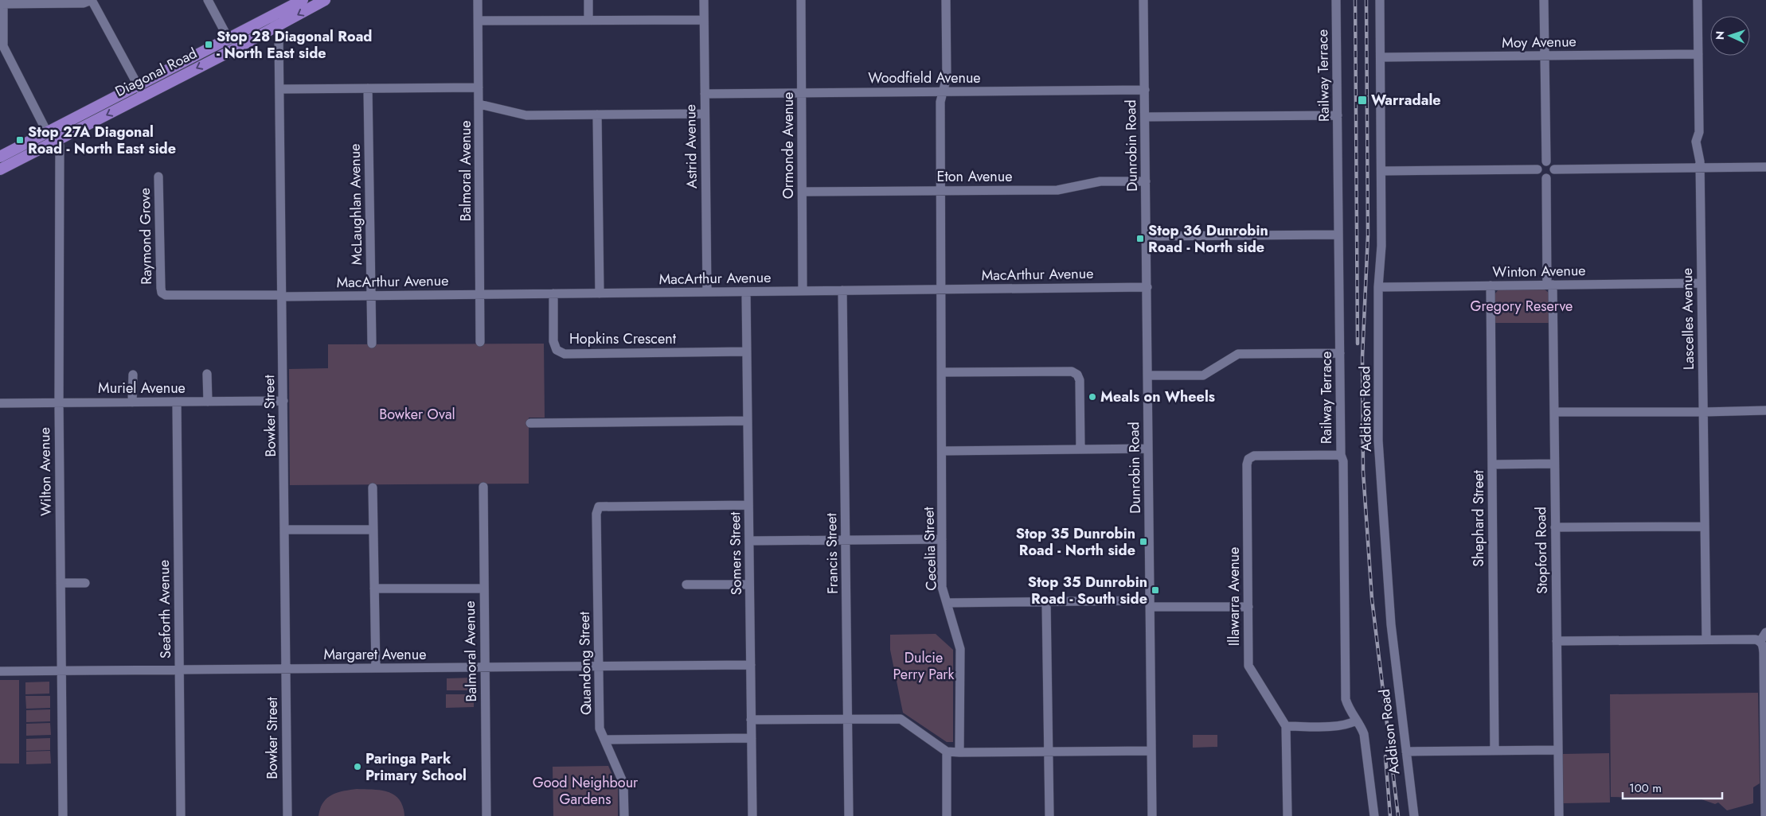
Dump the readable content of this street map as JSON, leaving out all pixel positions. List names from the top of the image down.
{
  "streets": {
    "main road": ["Diagonal Road"],
    "street": [
      "Moy Avenue",
      "Railway Terrace",
      "Woodfield Avenue",
      "Ormonde Avenue",
      "Dunrobin Road",
      "Astrid Avenue",
      "Balmoral Avenue",
      "Eton Avenue",
      "McLaughlan Avenue",
      "Raymond Grove",
      "Winton Avenue",
      "MacArthur Avenue",
      "Lascelles Avenue",
      "Hopkins Crescent",
      "Muriel Avenue",
      "Addison Road",
      "Bowker Street",
      "Wilton Avenue",
      "Shephard Street",
      "Cecelia Street",
      "Stopford Road",
      "Somers Street",
      "Francis Street",
      "Illawarra Avenue",
      "Seaforth Avenue",
      "Margaret Avenue",
      "Quandong Street"
    ]
  },
  "crossings": [
    ["Moy Avenue", "Lascelles Avenue"],
    ["Moy Avenue", "Addison Road"],
    ["Diagonal Road", "Bowker Street"],
    ["Diagonal Road", "Wilton Avenue"],
    ["Railway Terrace", "Illawarra Avenue"],
    ["Woodfield Avenue", "Ormonde Avenue"],
    ["Woodfield Avenue", "Dunrobin Road"],
    ["Woodfield Avenue", "Astrid Avenue"],
    ["Woodfield Avenue", "Cecelia Street"],
    ["Ormonde Avenue", "Eton Avenue"],
    ["Ormonde Avenue", "MacArthur Avenue"],
    ["Dunrobin Road", "Eton Avenue"],
    ["Dunrobin Road", "MacArthur Avenue"],
    ["Astrid Avenue", "MacArthur Avenue"],
    ["Balmoral Avenue", "MacArthur Avenue"],
    ["Balmoral Avenue", "Margaret Avenue"],
    ["Eton Avenue", "Cecelia Street"],
    ["McLaughlan Avenue", "MacArthur Avenue"],
    ["Raymond Grove", "MacArthur Avenue"],
    ["Raymond Grove", "Bowker Street"],
    ["Winton Avenue", "Lascelles Avenue"],
    ["Winton Avenue", "Addison Road"],
    ["Winton Avenue", "Shephard Street"],
    ["Winton Avenue", "Stopford Road"],
    ["MacArthur Avenue", "Hopkins Crescent"],
    ["MacArthur Avenue", "Bowker Street"],
    ["MacArthur Avenue", "Cecelia Street"],
    ["MacArthur Avenue", "Somers Street"],
    ["MacArthur Avenue", "Francis Street"],
    ["Hopkins Crescent", "Somers Street"],
    ["Muriel Avenue", "Bowker Street"],
    ["Muriel Avenue", "Wilton Avenue"],
    ["Muriel Avenue", "Seaforth Avenue"],
    ["Bowker Street", "Margaret Avenue"],
    ["Wilton Avenue", "Margaret Avenue"],
    ["Somers Street", "Margaret Avenue"],
    ["Somers Street", "Quandong Street"],
    ["Seaforth Avenue", "Margaret Avenue"],
    ["Margaret Avenue", "Quandong Street"]
  ],
  "parks": [
    "Gregory Reserve",
    "Bowker Oval",
    "Dulcie Perry Park",
    "Good Neighbour Gardens"
  ],
  "places": {
    "transit": [
      "Stop 28 Diagonal Road - North East side",
      "Warradale",
      "Stop 27A Diagonal Road - North East side",
      "Stop 36 Dunrobin Road - North side",
      "Stop 35 Dunrobin Road - North side",
      "Stop 35 Dunrobin Road - South side"
    ],
    "other": ["Meals on Wheels", "Paringa Park Primary School"]
  },
  "scale_bar": "100 m",
  "north": "left"
}
